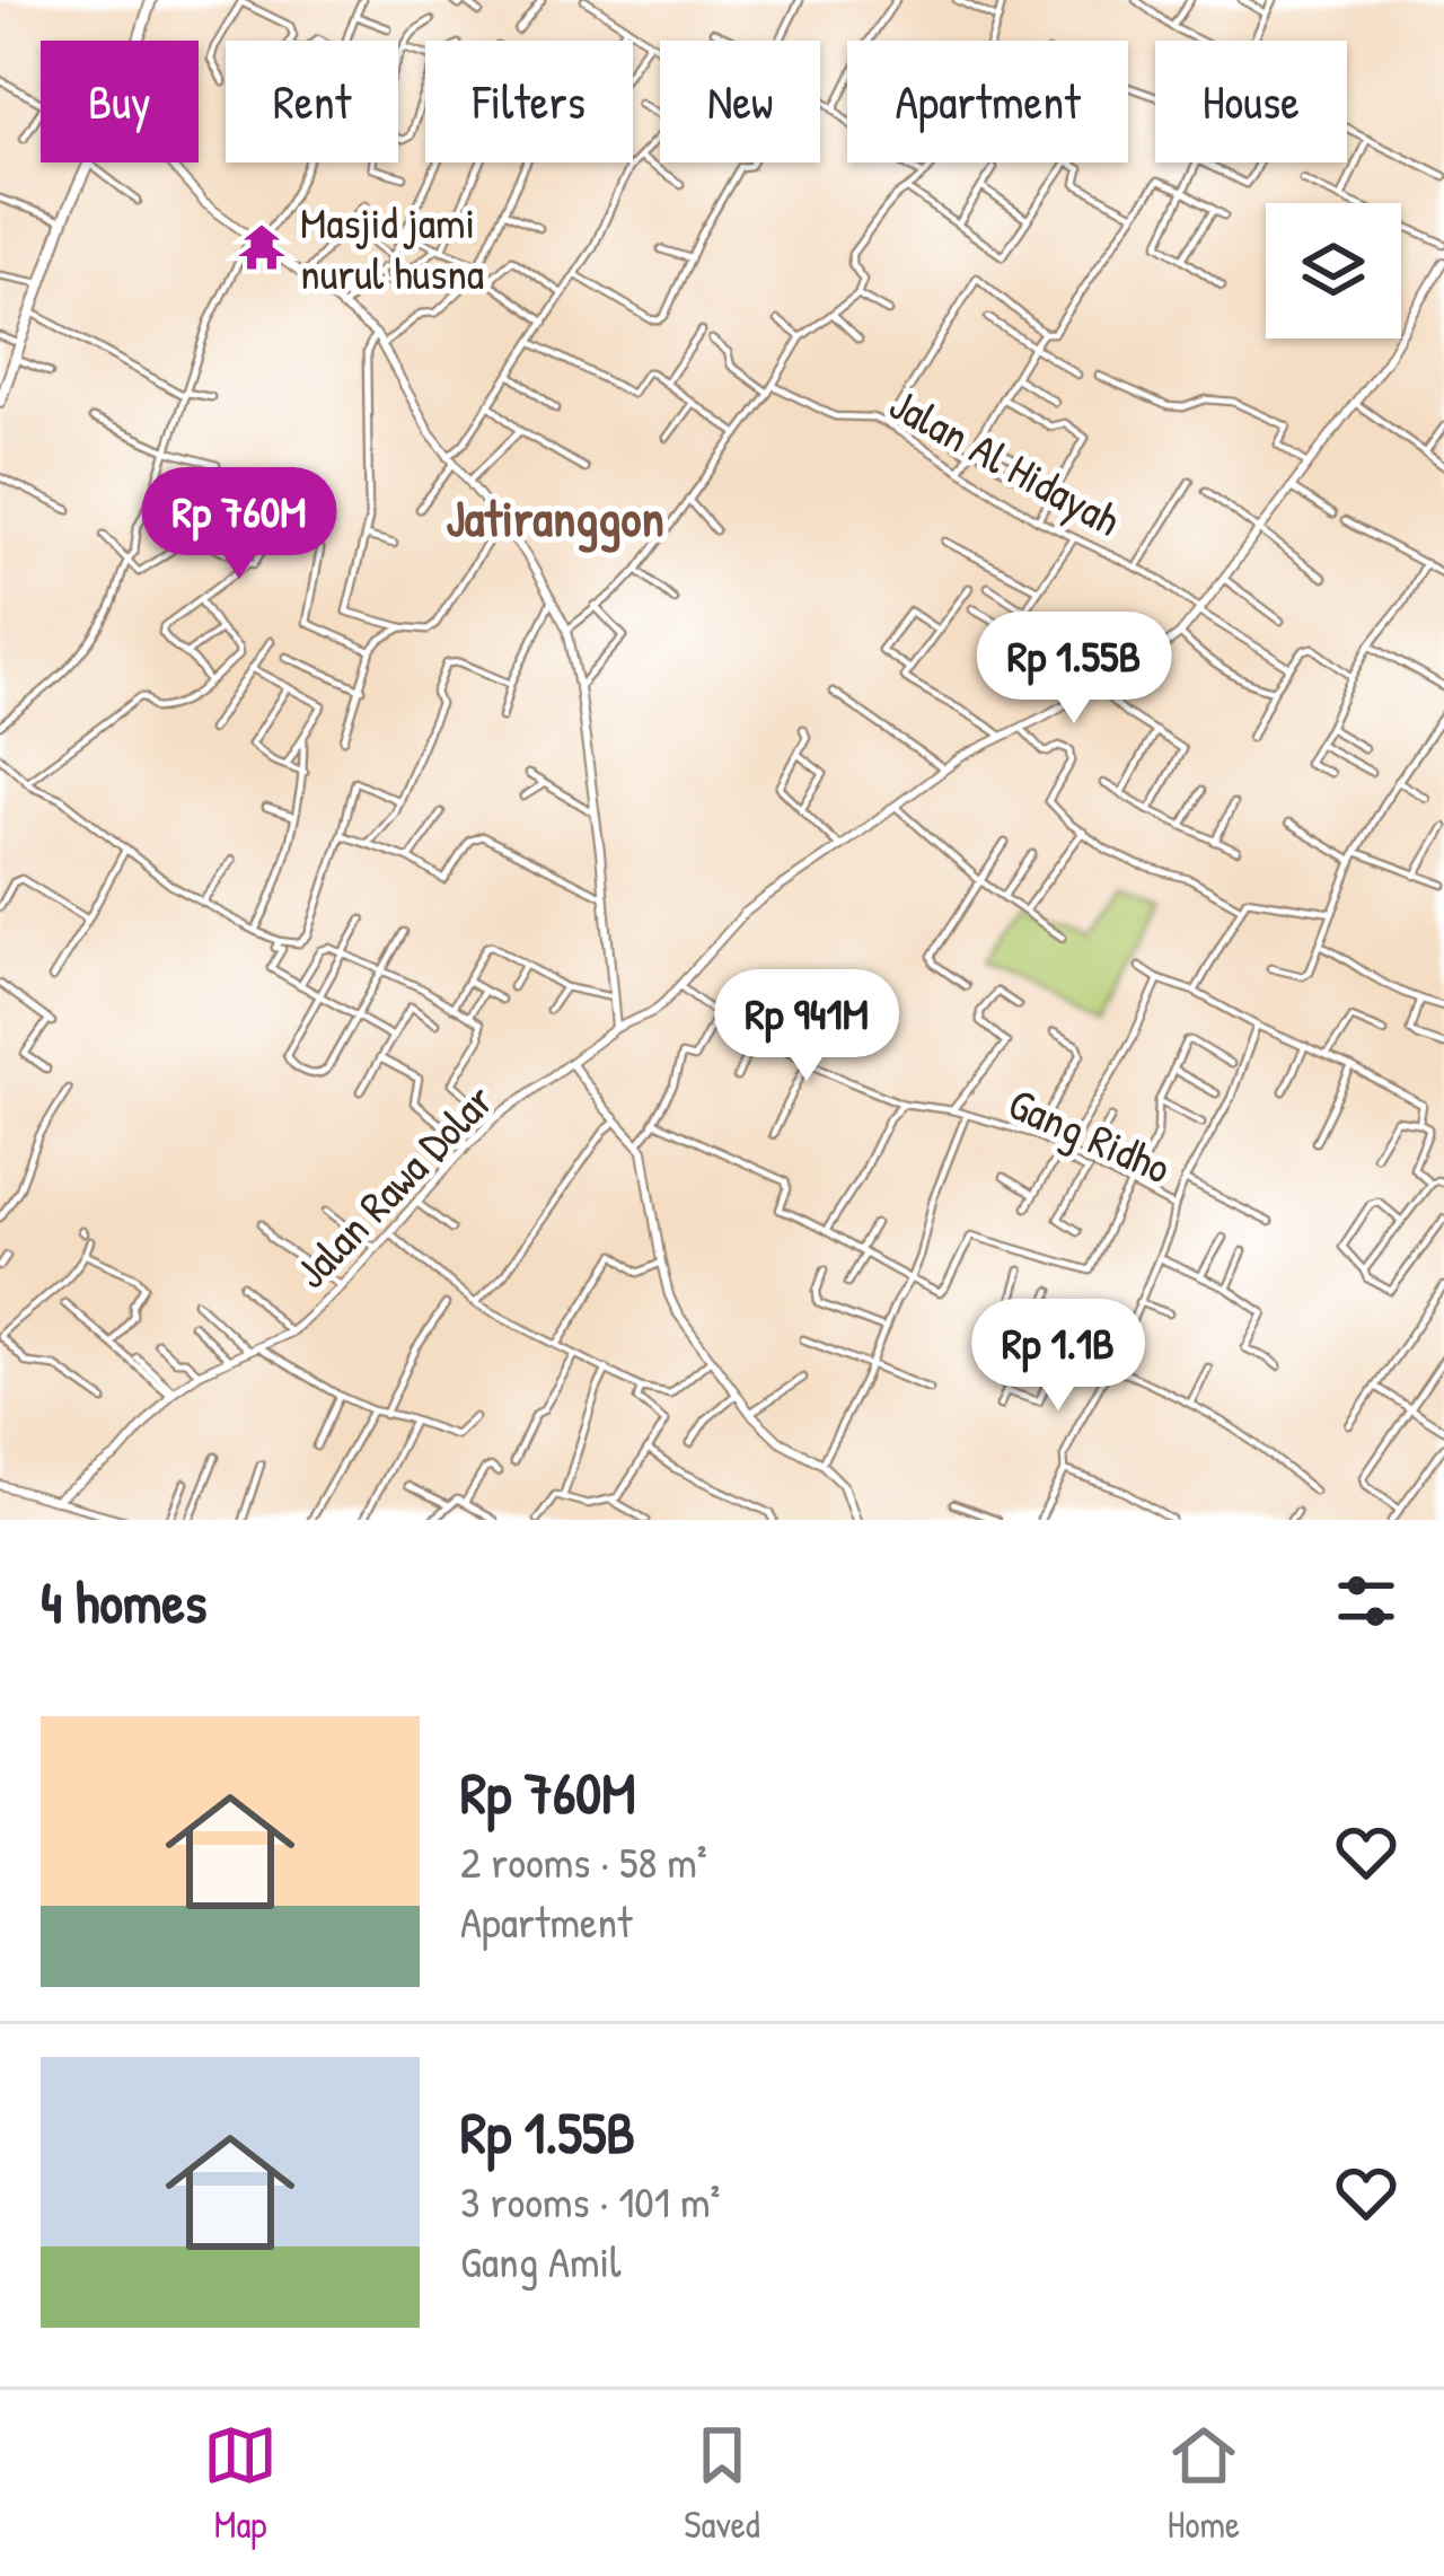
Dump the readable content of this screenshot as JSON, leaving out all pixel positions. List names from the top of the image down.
{
  "streets": {
    "street": ["Jalan Al Hidayah", "Gang Ridho", "Jalan Rawa Dolar"]
  },
  "crossings": [
    ["Jalan Al Hidayah", "Jalan Rawa Dolar"],
    ["Gang Ridho", "Jalan Rawa Dolar"]
  ],
  "districts": ["Jatiranggon"],
  "places": {
    "temple": ["Masjid jami nurul husna"]
  },
  "page": {
    "chip": [
      "Buy",
      "Rent",
      "Filters",
      "New",
      "Apartment",
      "House"
    ],
    "price": [
      "Rp 760M",
      "Rp 1.55B",
      "Rp 941M",
      "Rp 1.1B"
    ],
    "heading": "4 homes",
    "list": [
      {
        "name": "Rp 760M",
        "note": "2 rooms · 58 m² · Apartment"
      },
      {
        "name": "Rp 1.55B",
        "note": "3 rooms · 101 m² · Gang Amil"
      }
    ],
    "tabs": ["Map", "Saved", "Home"]
  }
}
